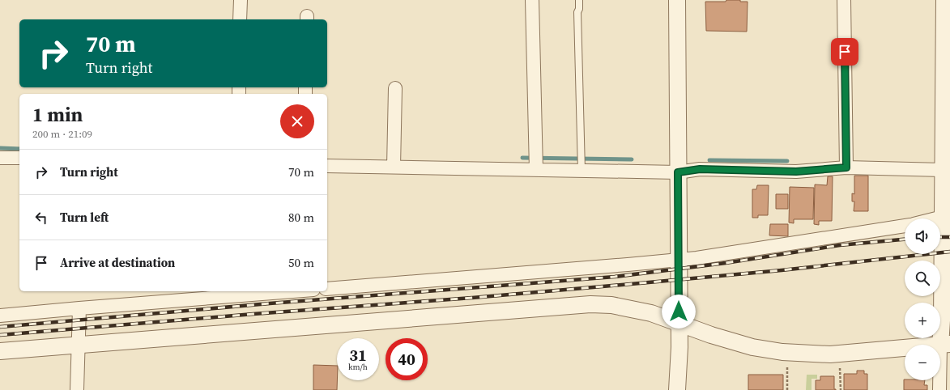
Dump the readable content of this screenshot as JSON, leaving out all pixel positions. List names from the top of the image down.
{
  "page": {
    "turn": ["70 m", "Turn right"],
    "heading": ["1 min", "200 m · 21:09"],
    "list": [
      {
        "name": "Turn right",
        "value": "70 m"
      },
      {
        "name": "Turn left",
        "value": "80 m"
      },
      {
        "name": "Arrive at destination",
        "value": "50 m"
      }
    ],
    "map_buttons": ["+", "−"],
    "speed": "31 km/h",
    "limit": "40"
  }
}
